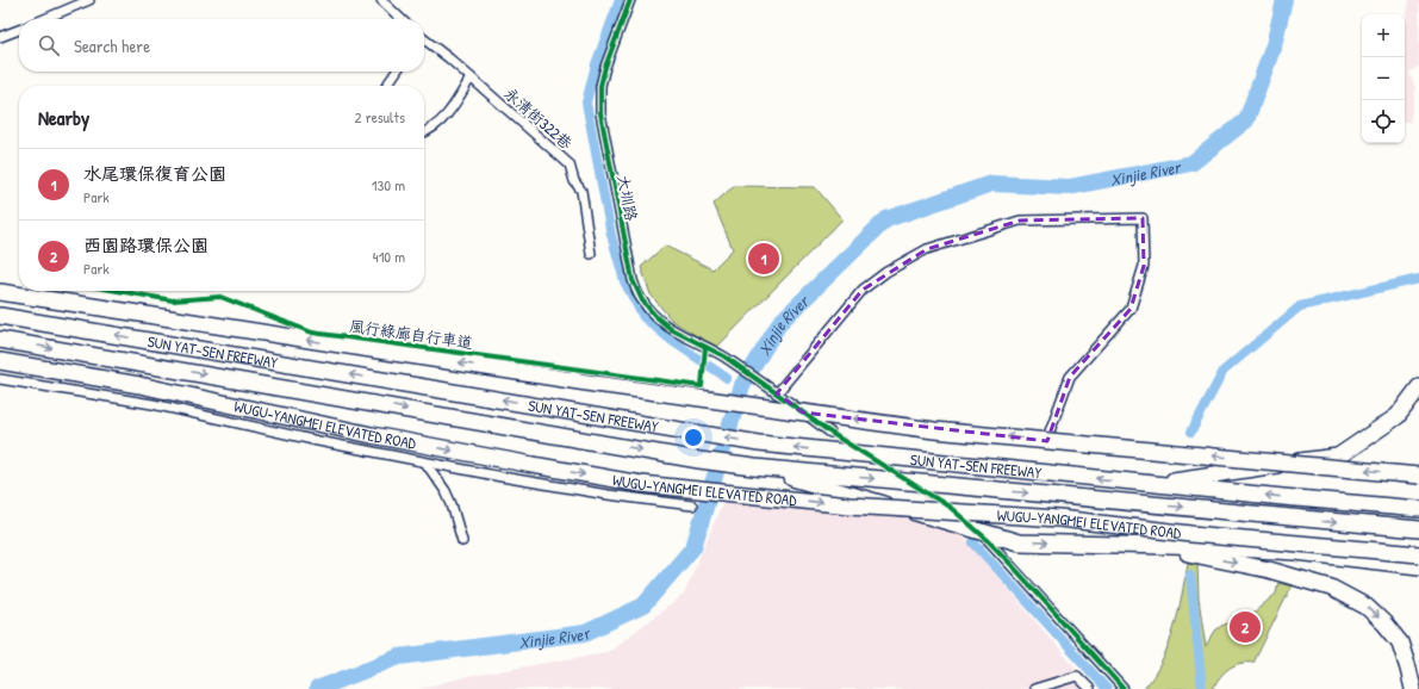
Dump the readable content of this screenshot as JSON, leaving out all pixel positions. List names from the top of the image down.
{
  "streets": {
    "highway": ["SUN YAT-SEN FREEWAY", "WUGU-YANGMEI ELEVATED ROAD"],
    "street": ["永清街322巷", "大圳路"],
    "cycle path": ["風行綠廊自行車道"]
  },
  "water": ["Xinjie River"],
  "page": {
    "map_buttons": ["+", "−"],
    "search": "Search here",
    "heading": ["Nearby", "2 results"],
    "list": [
      {
        "mark": "1",
        "name": "水尾環保復育公園",
        "note": "Park",
        "value": "130 m"
      },
      {
        "mark": "2",
        "name": "西園路環保公園",
        "note": "Park",
        "value": "410 m"
      }
    ],
    "pins": ["1", "2"]
  }
}
